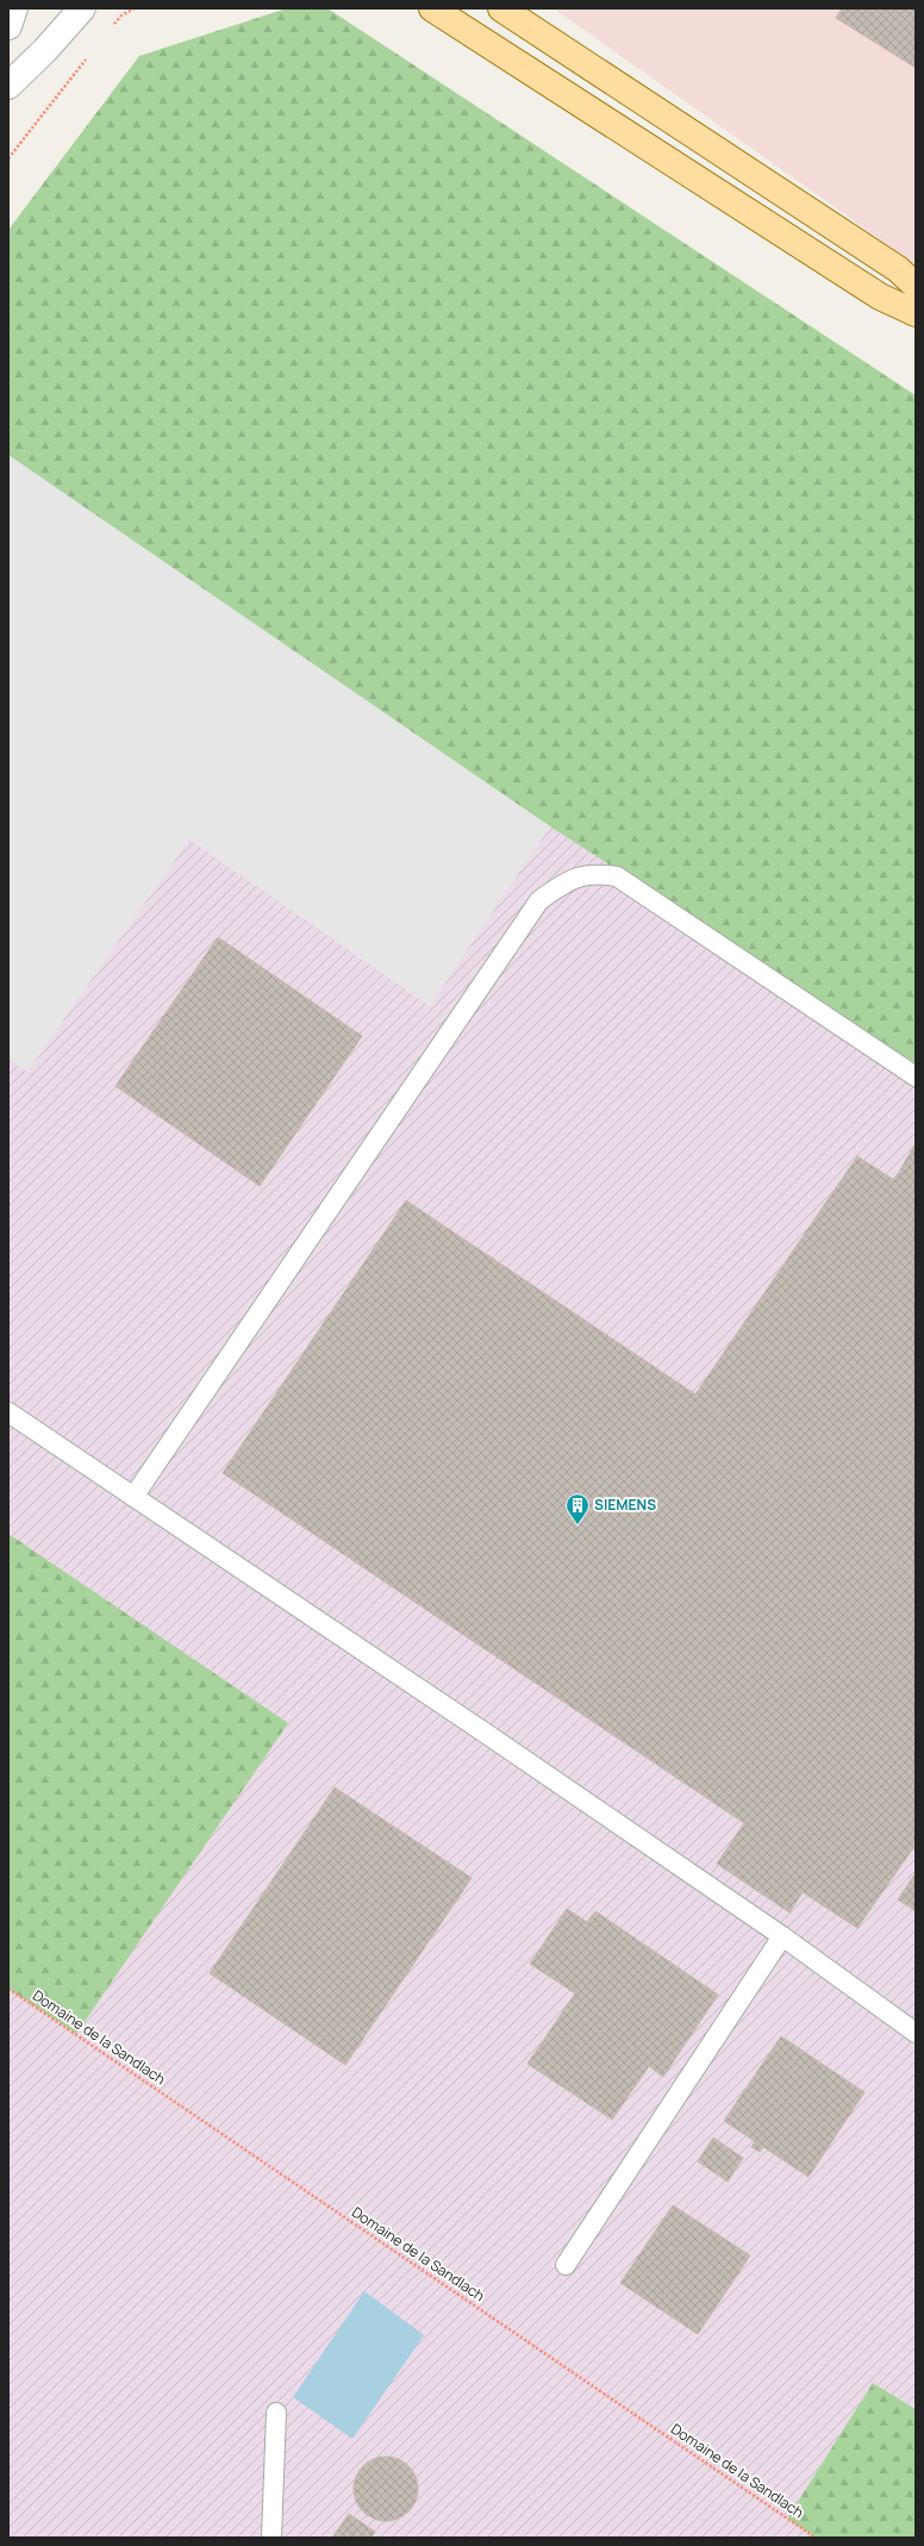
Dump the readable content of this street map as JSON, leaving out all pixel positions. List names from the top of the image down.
{
  "streets": {
    "path": ["Domaine de la Sandlach"]
  },
  "places": {
    "building": ["SIEMENS"]
  }
}
